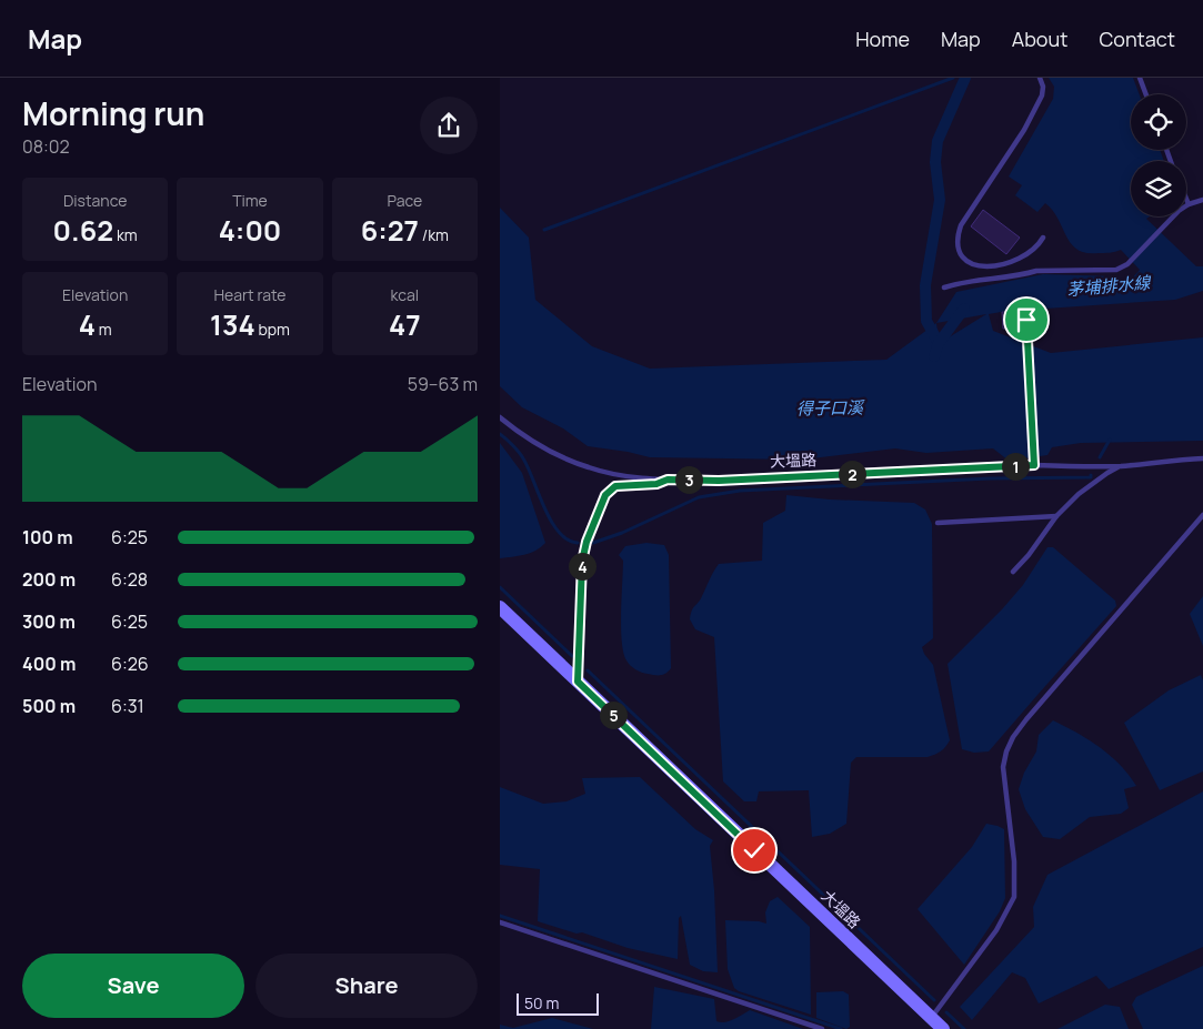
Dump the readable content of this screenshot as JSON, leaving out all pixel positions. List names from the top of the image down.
{
  "streets": {
    "street": ["大塭路"]
  },
  "water": ["茅埔排水線", "得子口溪"],
  "scale_bar": "50 m",
  "page": {
    "header": "Map",
    "nav": [
      "Home",
      "Map",
      "About",
      "Contact"
    ],
    "heading": ["Morning run", "08:02"],
    "stats": [
      ["Distance", "0.62 km"],
      ["Time", "4:00"],
      ["Pace", "6:27 /km"],
      ["Elevation", "4 m"],
      ["Heart rate", "134 bpm"],
      ["kcal", "47"]
    ],
    "chart": ["Elevation", "59–63 m"],
    "pins": [
      "1",
      "2",
      "3",
      "4",
      "5"
    ],
    "list": [
      {
        "name": "100 m",
        "note": "6:25"
      },
      {
        "name": "200 m",
        "note": "6:28"
      },
      {
        "name": "300 m",
        "note": "6:25"
      },
      {
        "name": "400 m",
        "note": "6:26"
      },
      {
        "name": "500 m",
        "note": "6:31"
      }
    ],
    "buttons": ["Save", "Share"],
    "scale": "50 m"
  }
}
